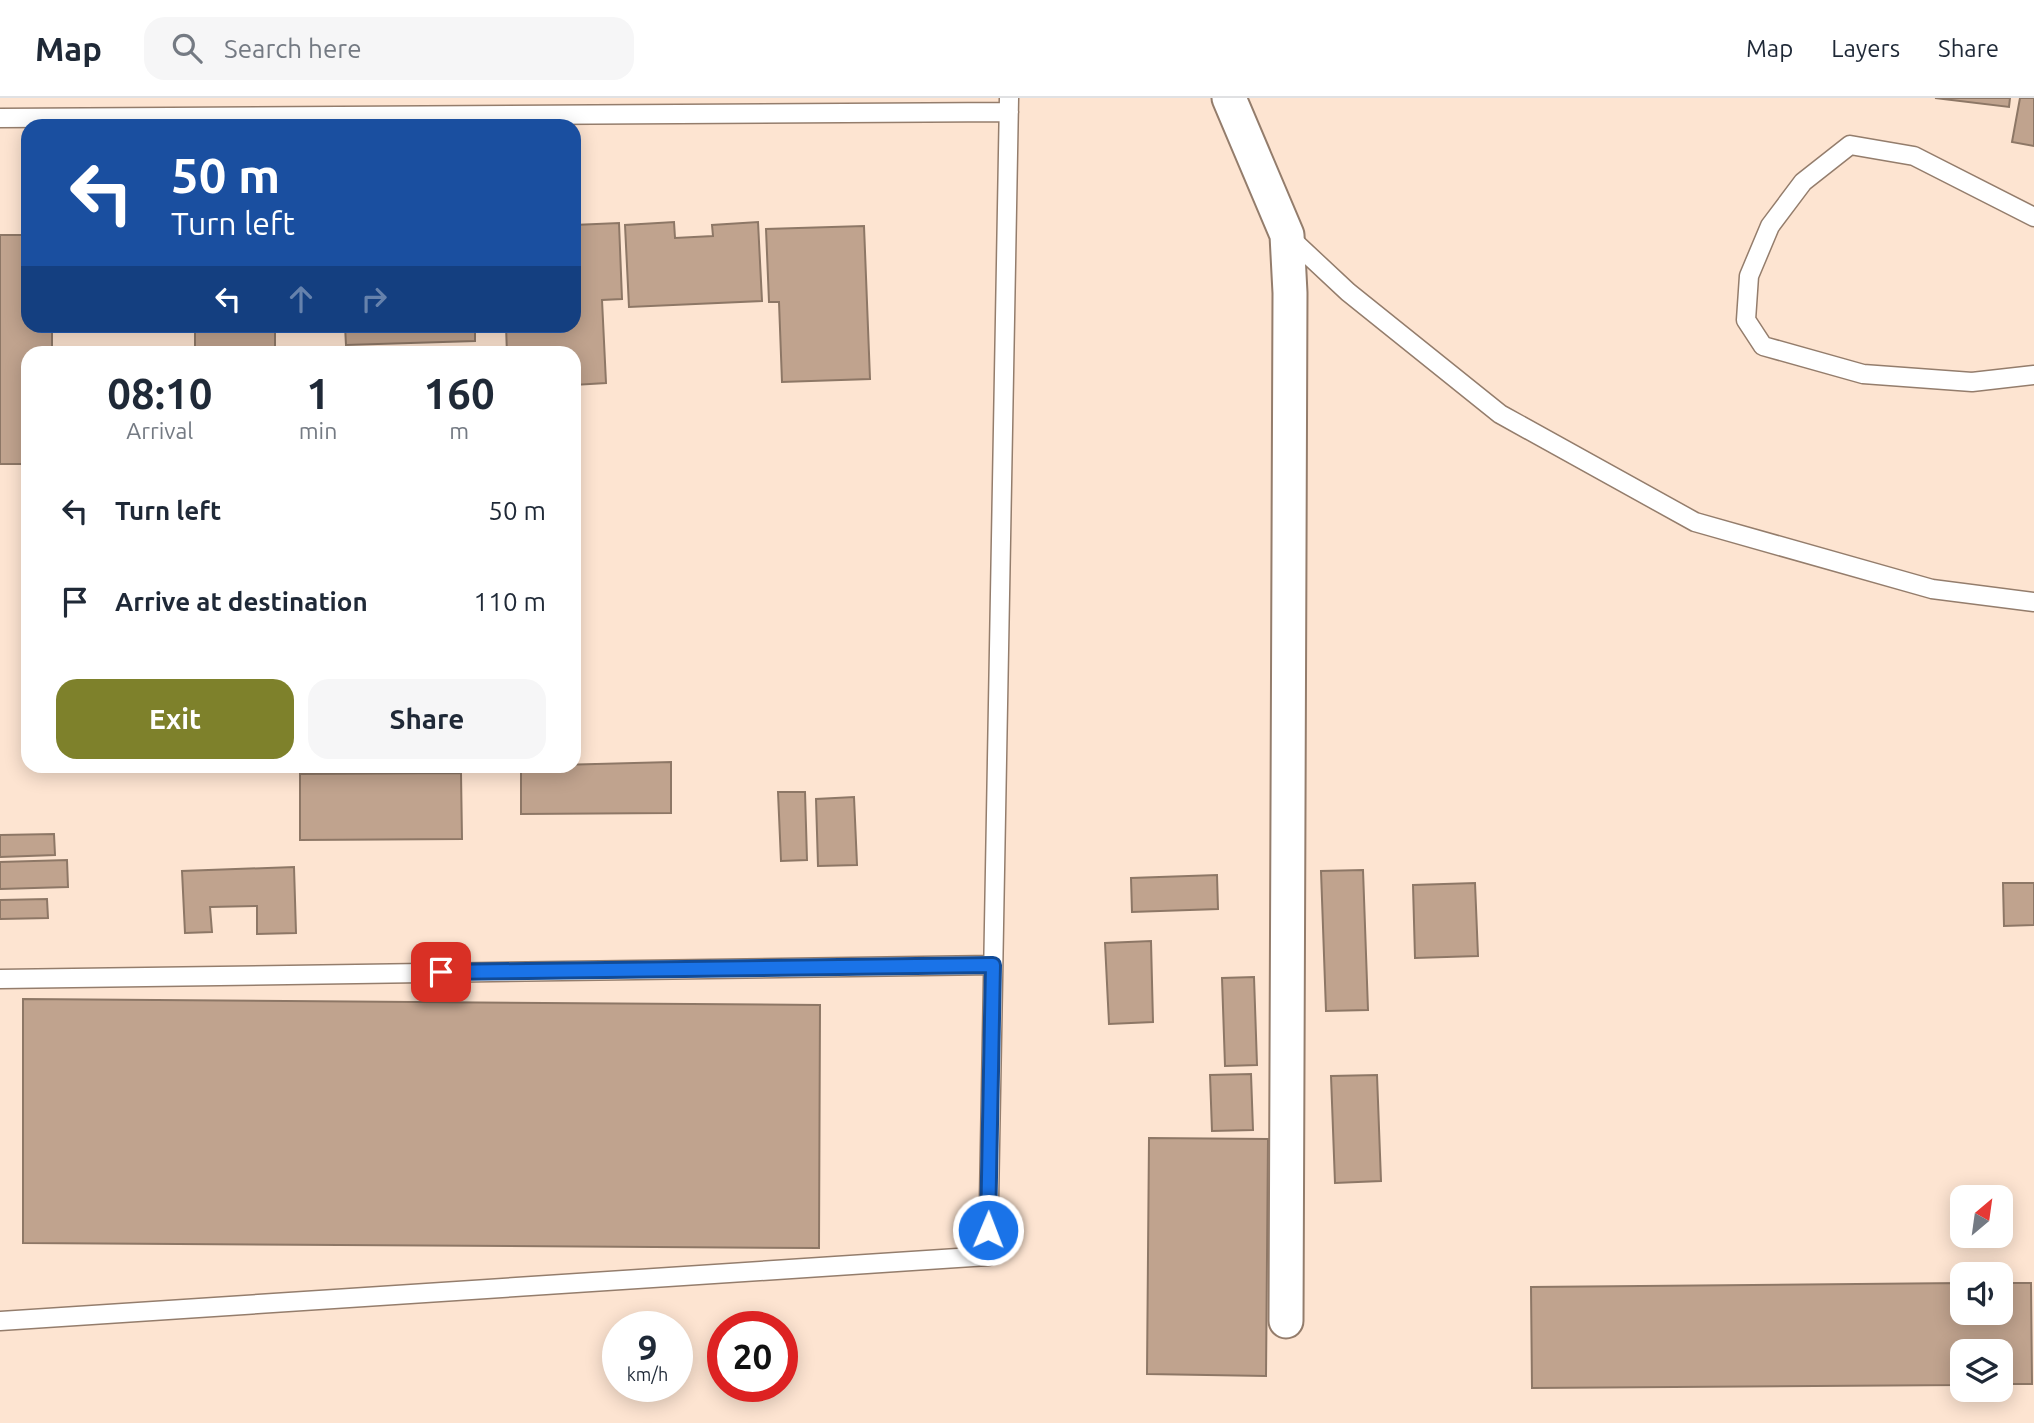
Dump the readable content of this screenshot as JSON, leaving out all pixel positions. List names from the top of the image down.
{
  "north": "top right",
  "page": {
    "header": "Map",
    "search": "Search here",
    "nav": ["Map", "Layers", "Share"],
    "turn": ["50 m", "Turn left"],
    "eta": [
      "08:10",
      "Arrival",
      "1",
      "min",
      "160",
      "m"
    ],
    "list": [
      {
        "name": "Turn left",
        "value": "50 m"
      },
      {
        "name": "Arrive at destination",
        "value": "110 m"
      }
    ],
    "buttons": ["Exit", "Share"],
    "speed": "9 km/h",
    "limit": "20"
  }
}
